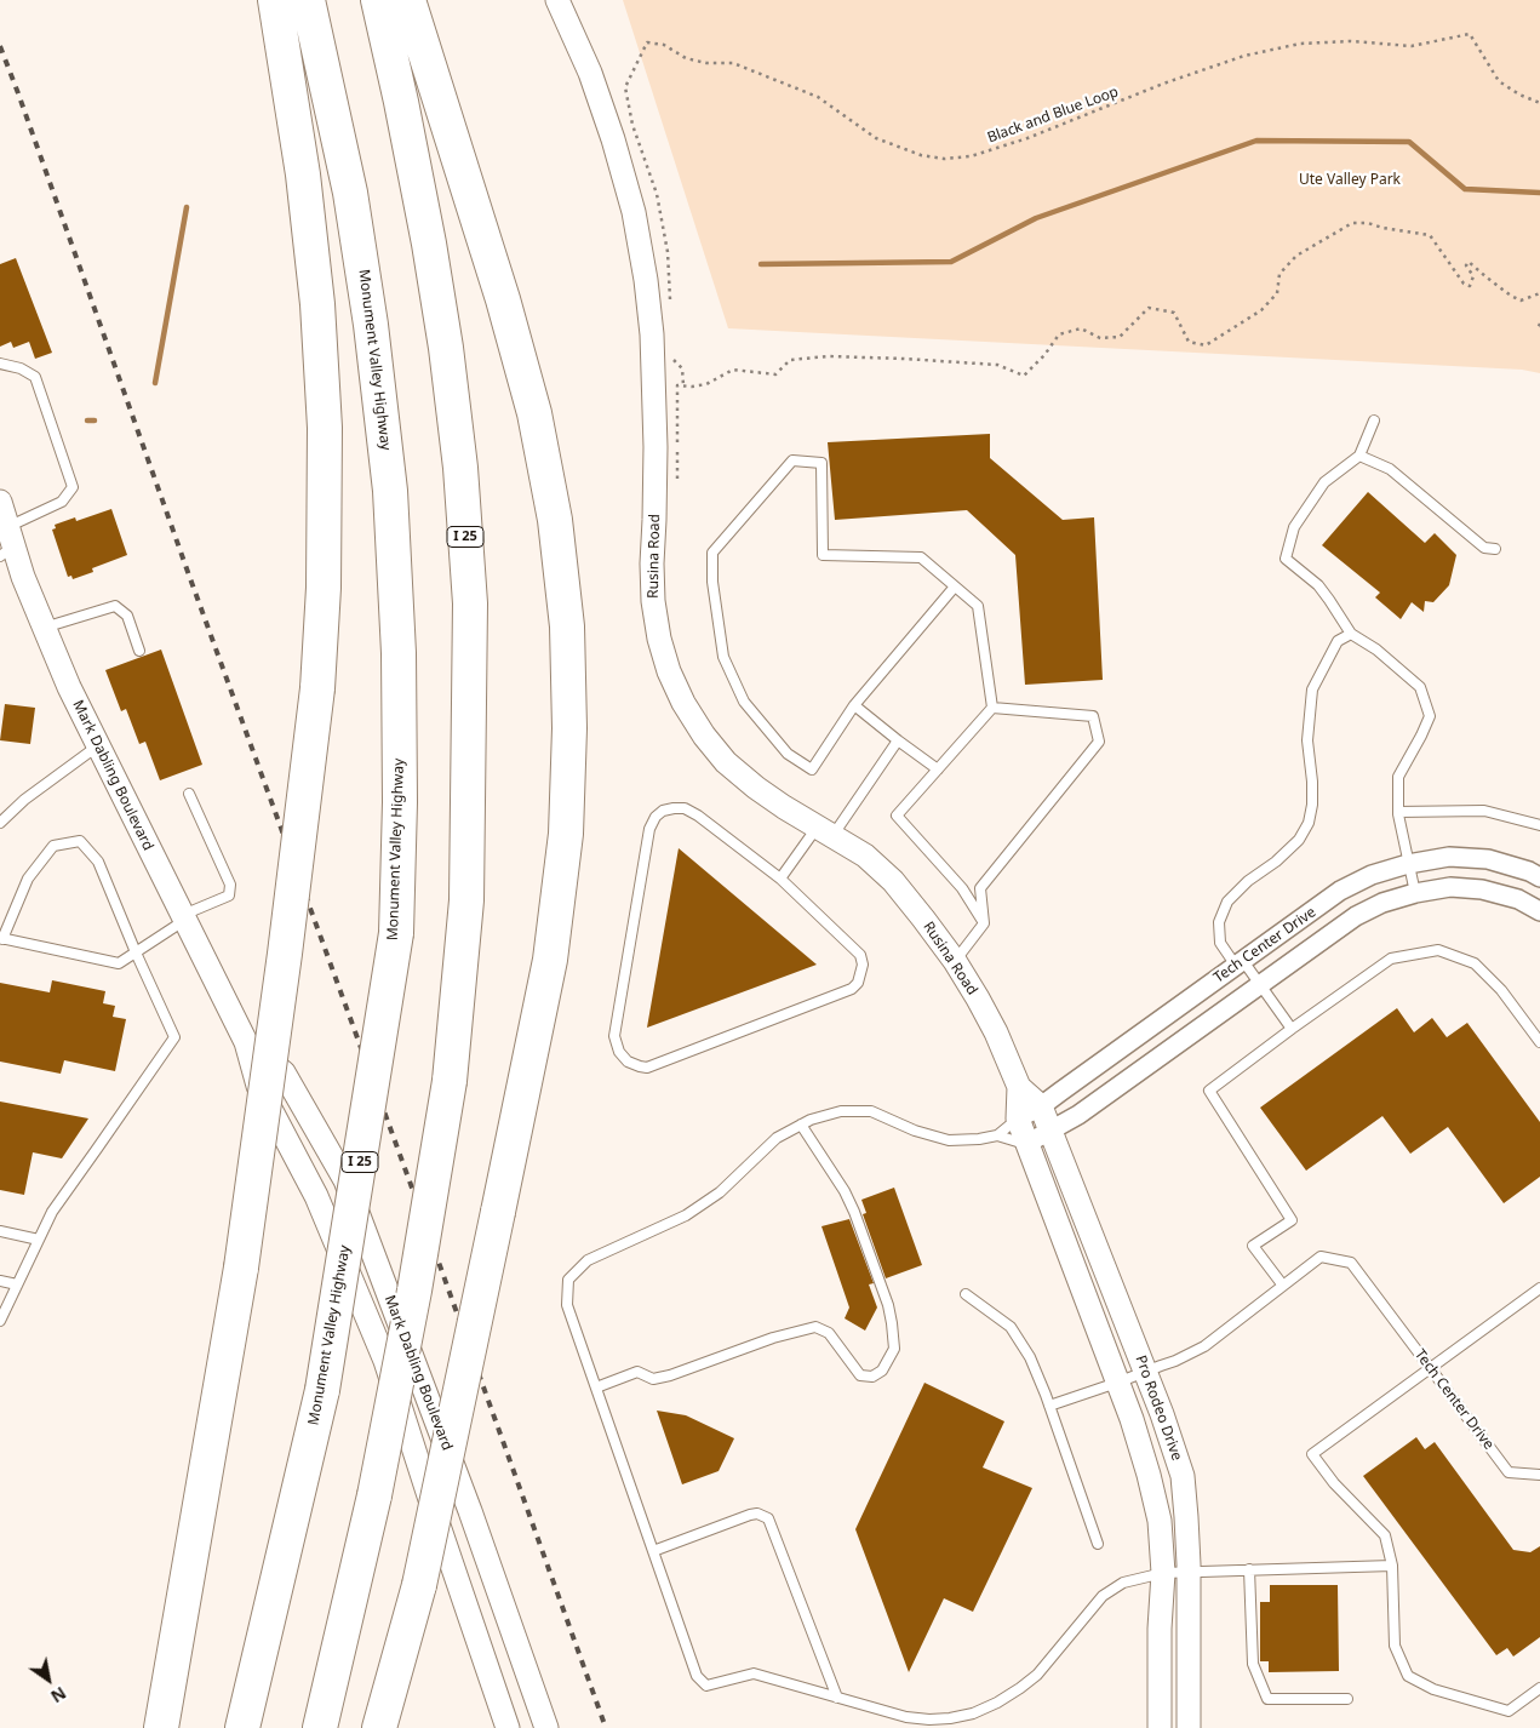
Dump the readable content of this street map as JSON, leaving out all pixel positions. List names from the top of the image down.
{
  "streets": {
    "highway": ["Monument Valley Highway", "I 25"],
    "street": [
      "Rusina Road",
      "Mark Dabling Boulevard",
      "Tech Center Drive",
      "Pro Rodeo Drive"
    ],
    "path": ["Black and Blue Loop"]
  },
  "crossings": [
    ["Rusina Road", "Tech Center Drive"],
    ["Rusina Road", "Pro Rodeo Drive"],
    ["Tech Center Drive", "Pro Rodeo Drive"]
  ],
  "parks": ["Ute Valley Park"],
  "north": "bottom right"
}
